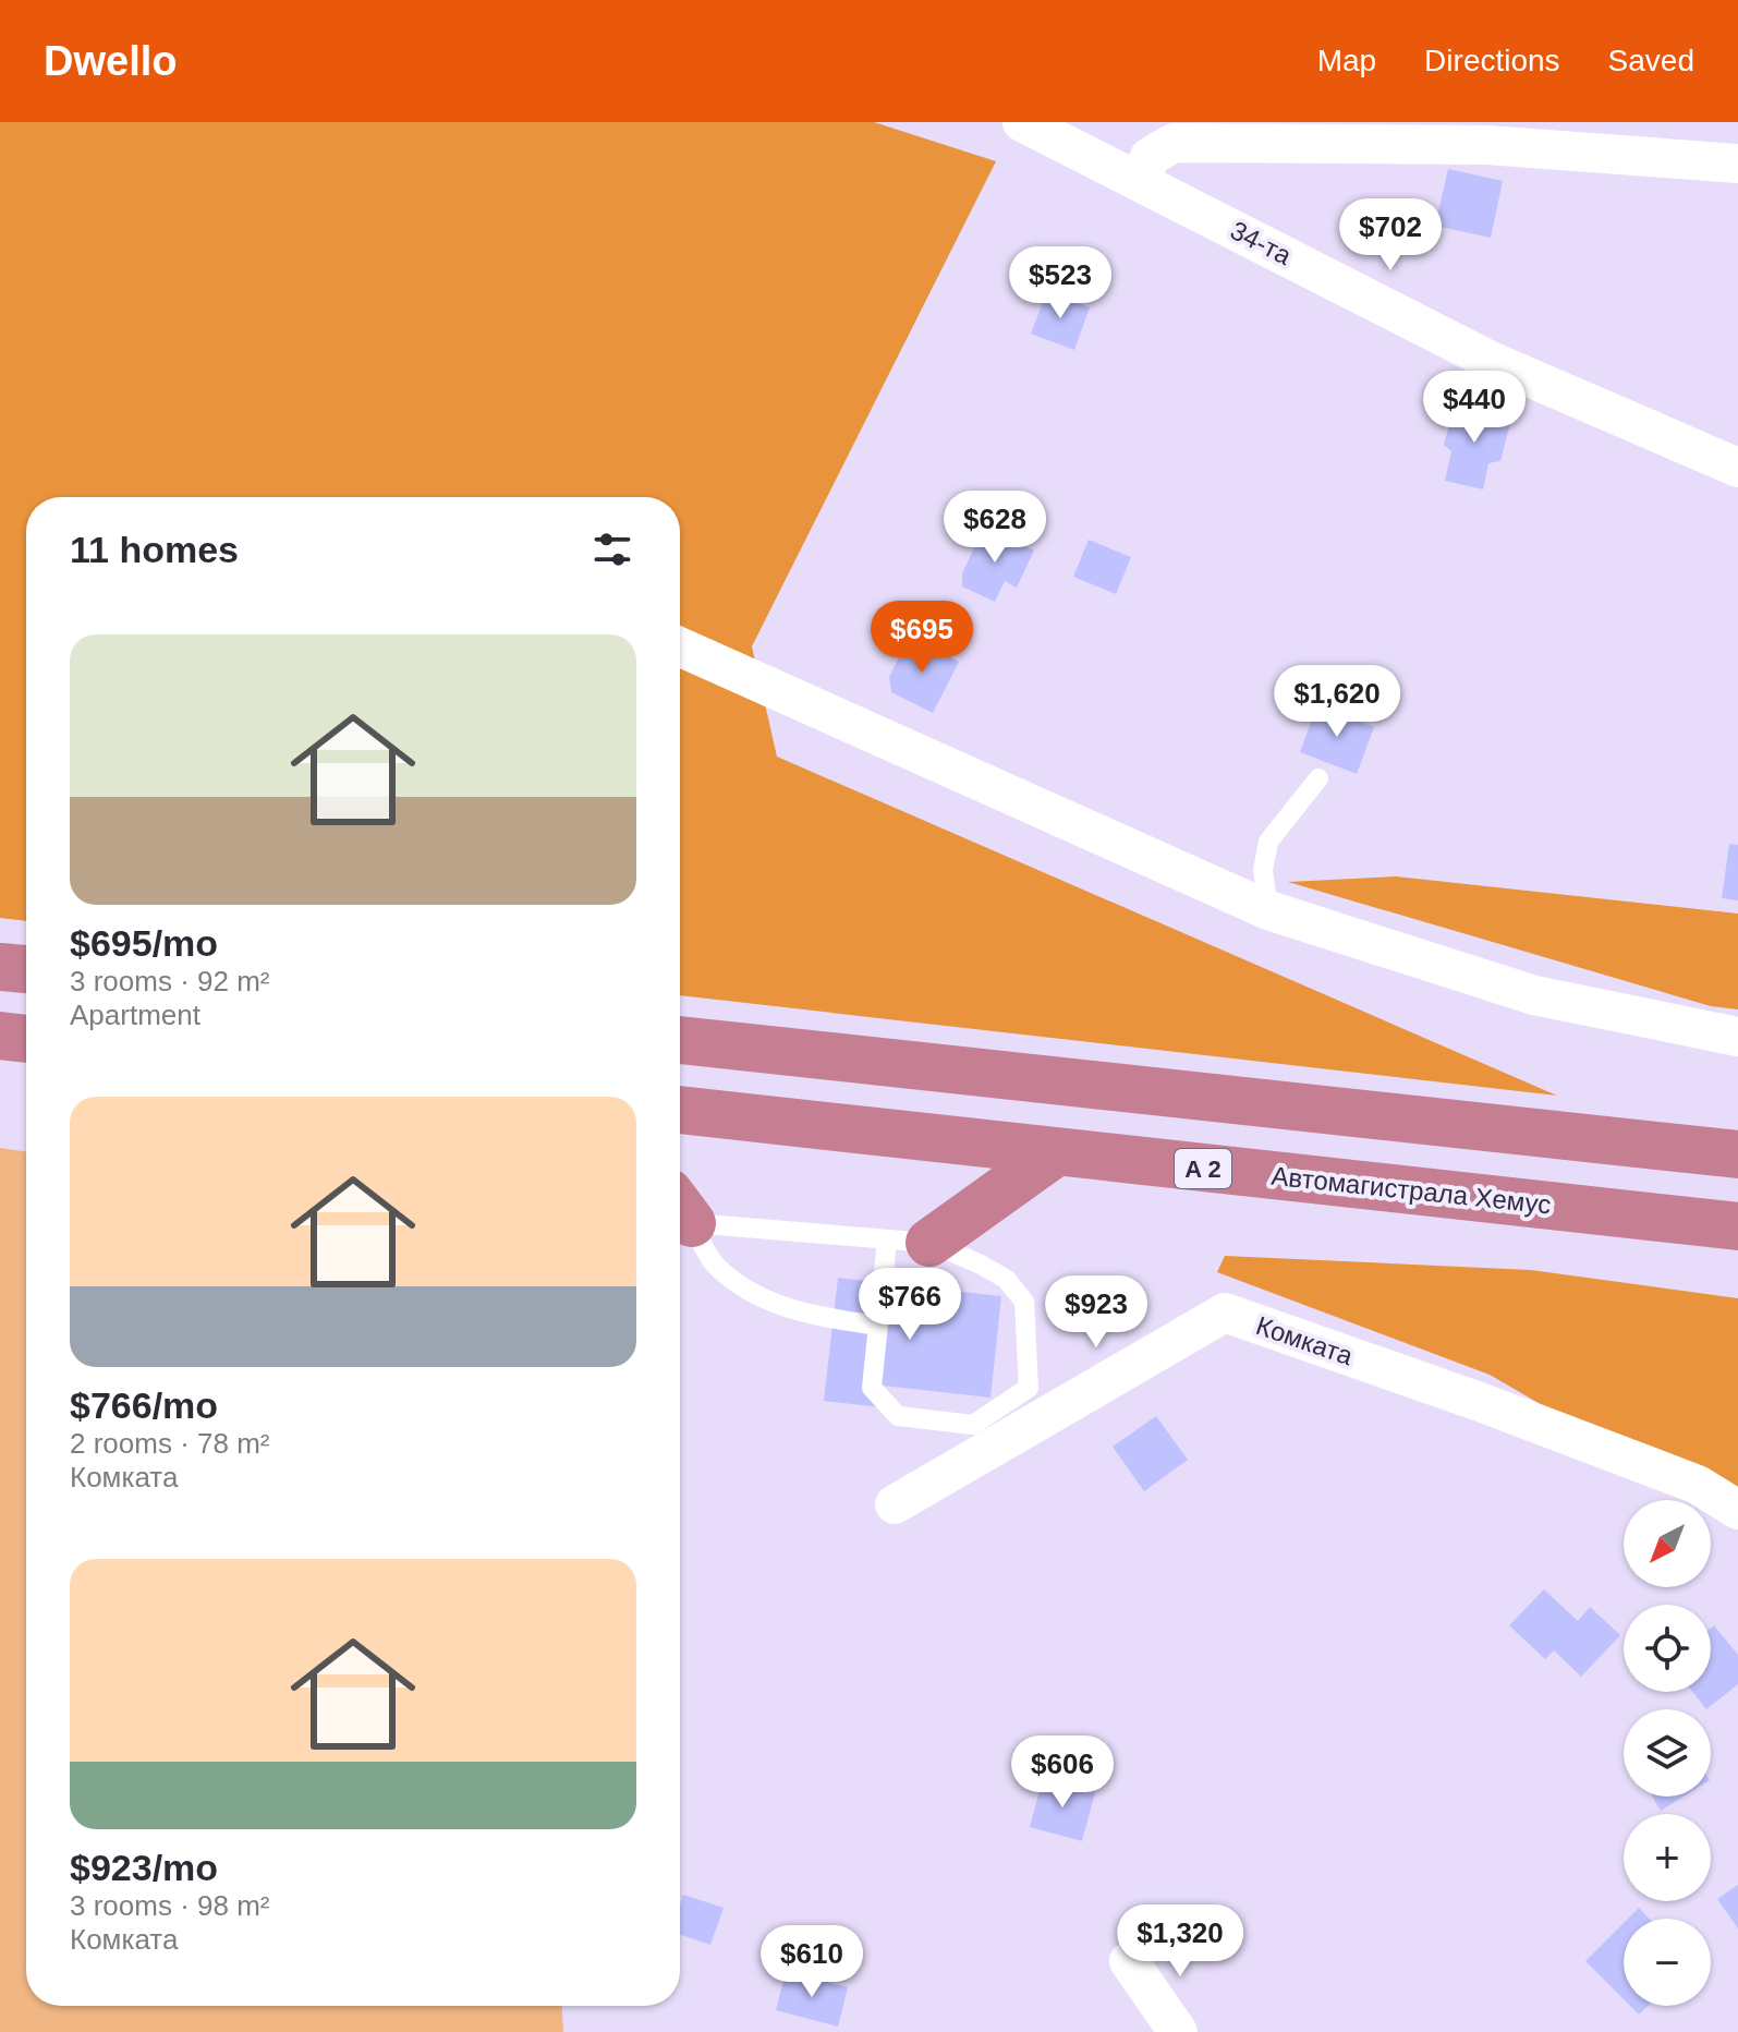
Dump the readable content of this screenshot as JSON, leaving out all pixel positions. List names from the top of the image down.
{
  "streets": {
    "highway": ["A 2", "Автомагистрала Хемус"],
    "street": ["34-та", "Комката"]
  },
  "north": "bottom left",
  "page": {
    "header": "Dwello",
    "nav": ["Map", "Directions", "Saved"],
    "price": [
      "$702",
      "$523",
      "$440",
      "$628",
      "$695",
      "$1,620",
      "$766",
      "$923",
      "$606",
      "$1,320",
      "$610"
    ],
    "heading": "11 homes",
    "list": [
      {
        "name": "$695/mo",
        "note": "3 rooms · 92 m² · Apartment"
      },
      {
        "name": "$766/mo",
        "note": "2 rooms · 78 m² · Комката"
      },
      {
        "name": "$923/mo",
        "note": "3 rooms · 98 m² · Комката"
      }
    ],
    "map_buttons": ["+", "−"]
  }
}
